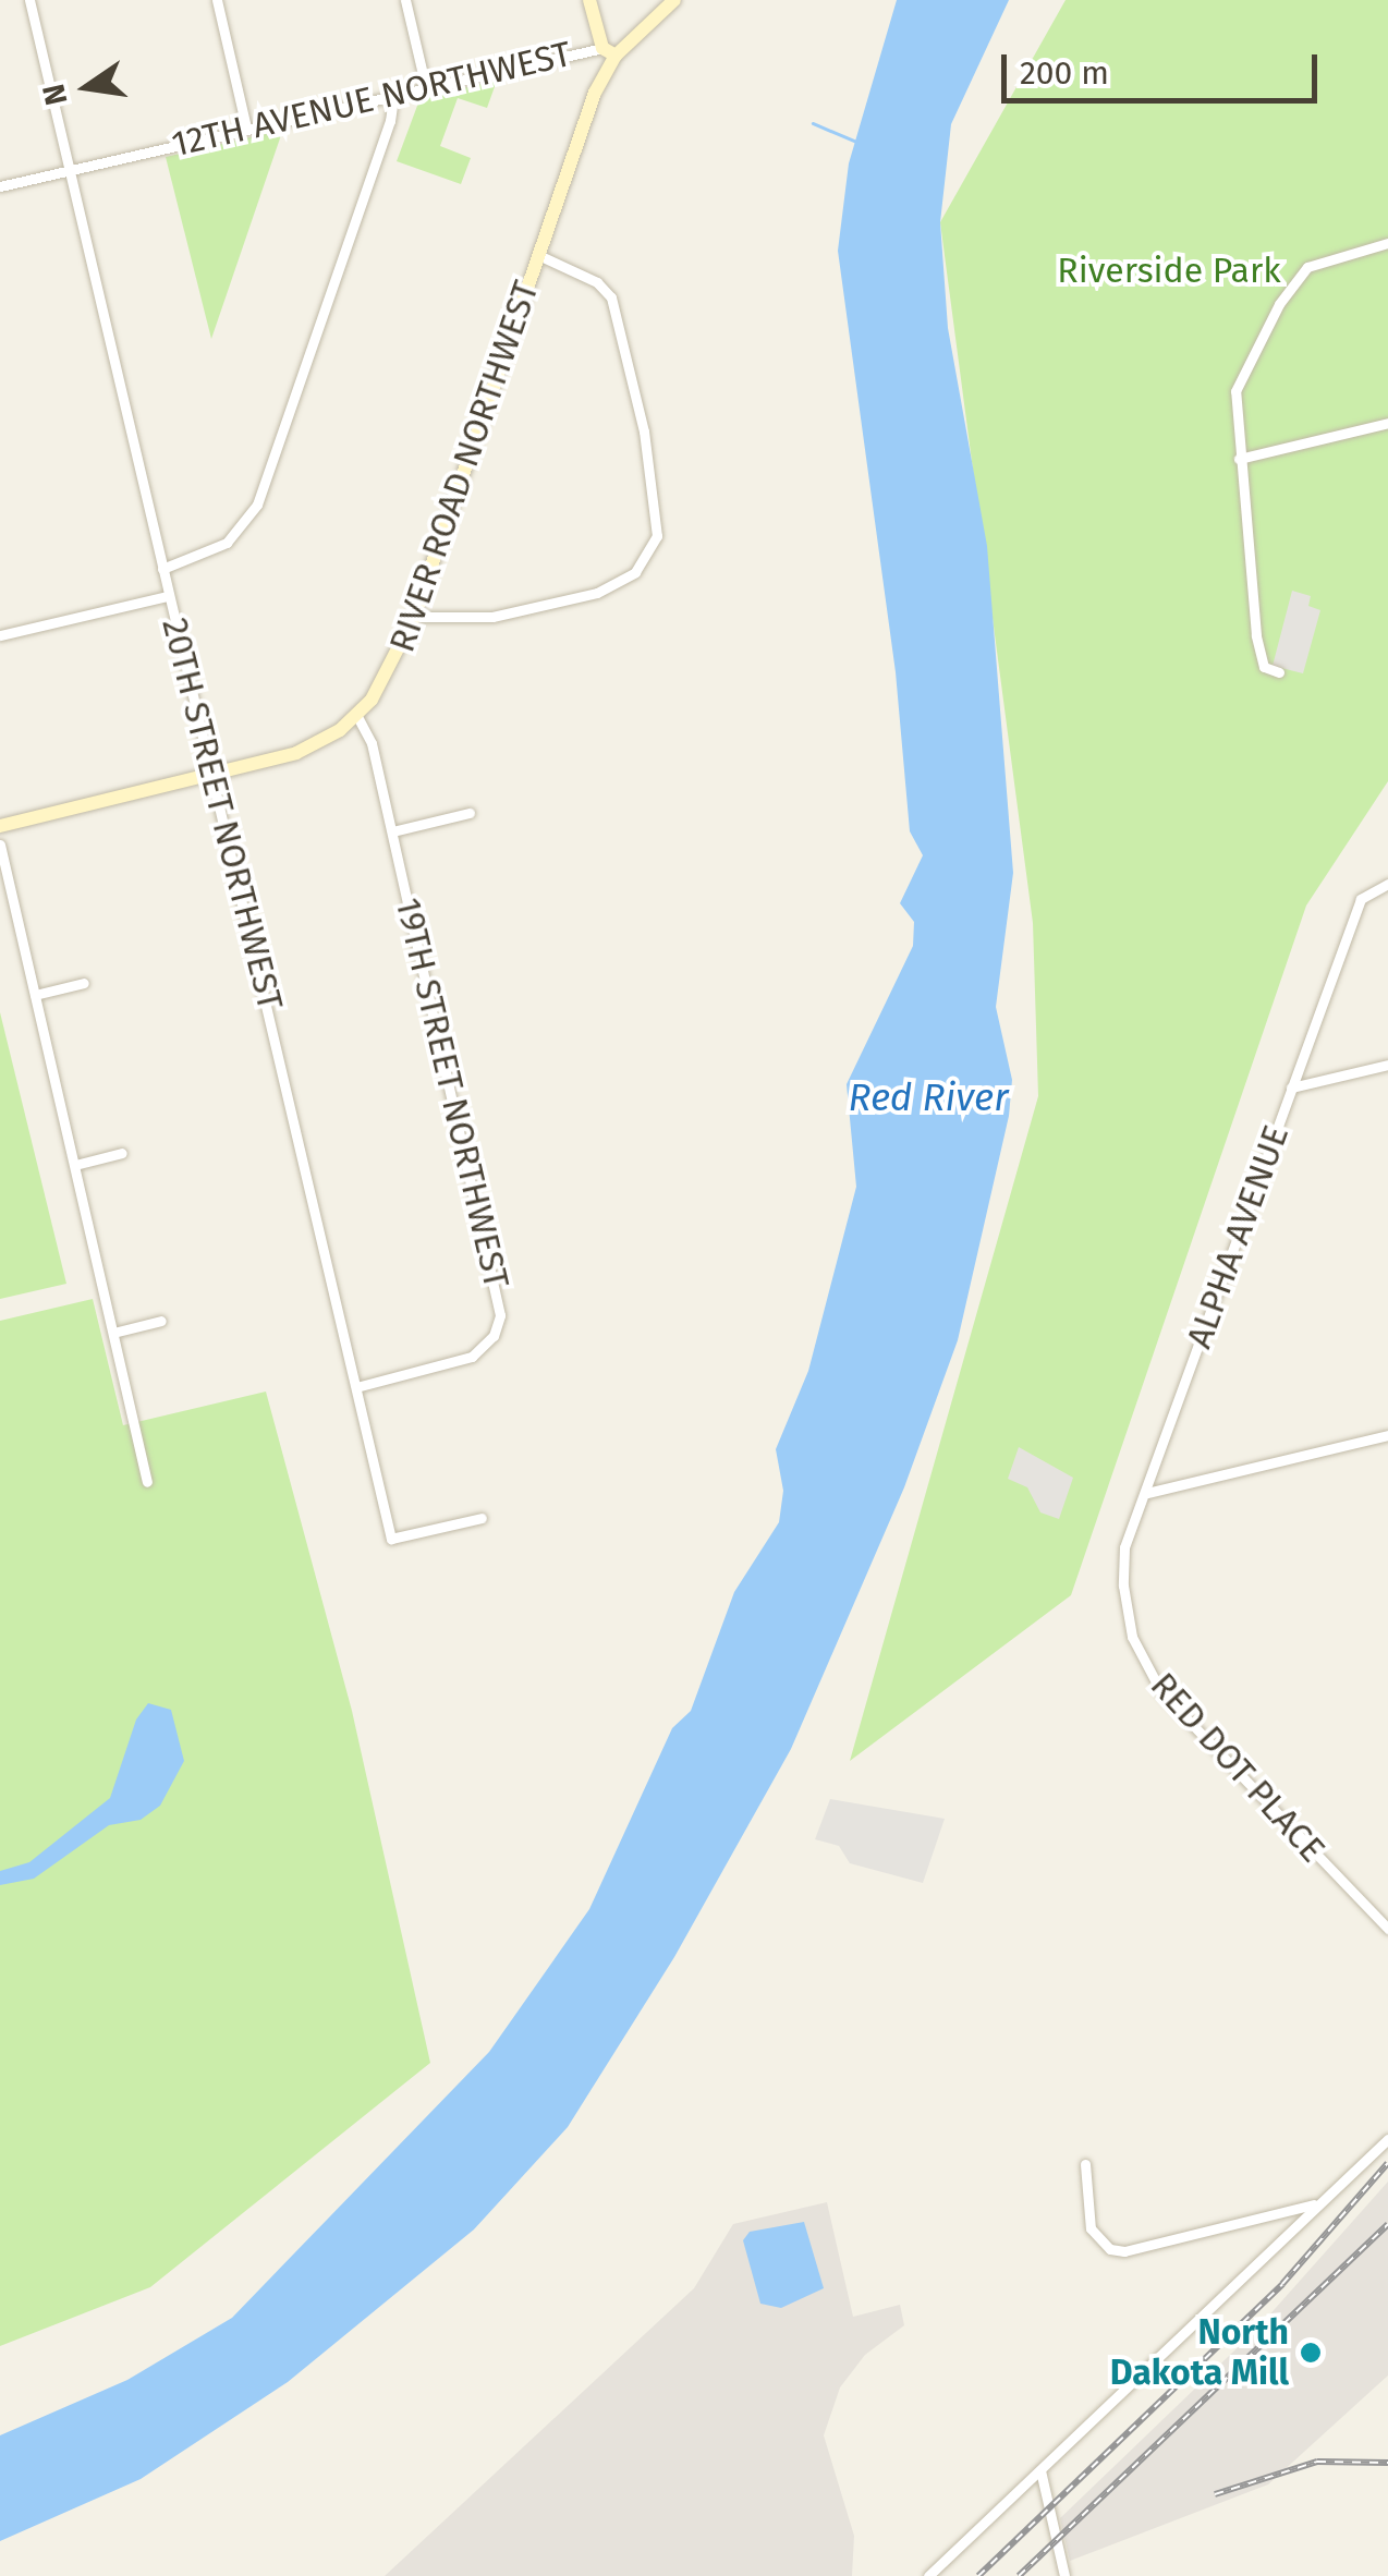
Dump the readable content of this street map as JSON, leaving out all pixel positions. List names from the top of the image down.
{
  "streets": {
    "street": [
      "12TH AVENUE NORTHWEST",
      "RIVER ROAD NORTHWEST",
      "20TH STREET NORTHWEST",
      "19TH STREET NORTHWEST",
      "ALPHA AVENUE",
      "RED DOT PLACE"
    ]
  },
  "crossings": [
    ["12TH AVENUE NORTHWEST", "RIVER ROAD NORTHWEST"],
    ["12TH AVENUE NORTHWEST", "20TH STREET NORTHWEST"],
    ["RIVER ROAD NORTHWEST", "20TH STREET NORTHWEST"],
    ["RIVER ROAD NORTHWEST", "19TH STREET NORTHWEST"],
    ["20TH STREET NORTHWEST", "19TH STREET NORTHWEST"],
    ["ALPHA AVENUE", "RED DOT PLACE"]
  ],
  "water": ["Red River"],
  "parks": ["Riverside Park"],
  "places": ["North Dakota Mill"],
  "scale_bar": "200 m",
  "north": "left"
}
